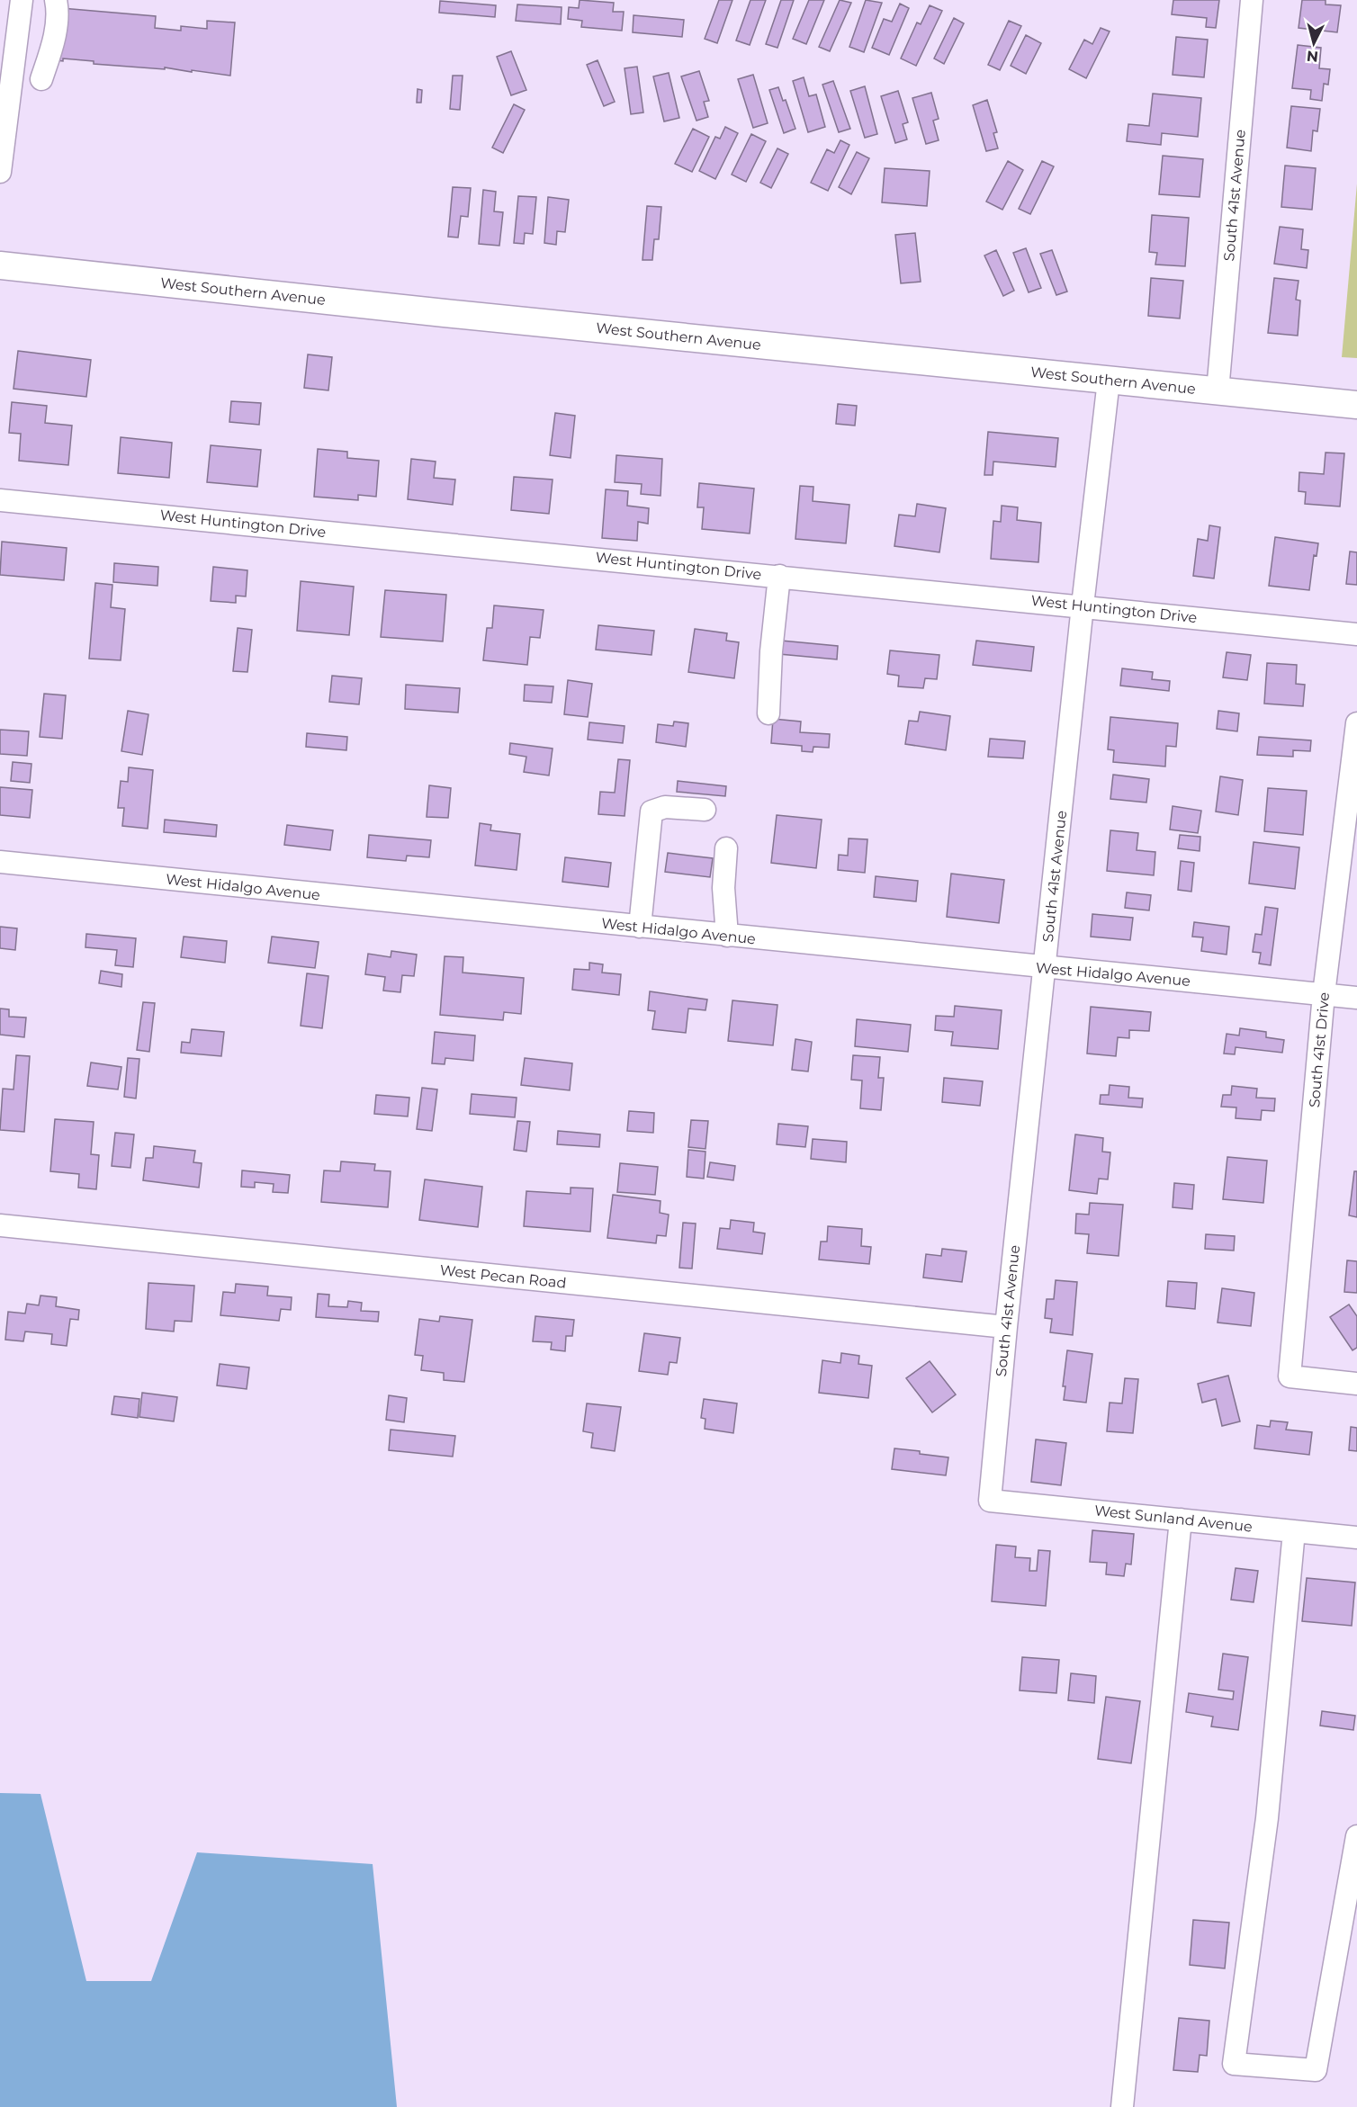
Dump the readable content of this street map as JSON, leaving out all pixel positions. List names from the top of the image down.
{
  "streets": {
    "main road": ["West Southern Avenue"],
    "street": [
      "South 41st Avenue",
      "West Huntington Drive",
      "West Hidalgo Avenue",
      "South 41st Drive",
      "West Pecan Road",
      "West Sunland Avenue"
    ]
  },
  "crossings": [
    ["South 41st Avenue", "West Southern Avenue"],
    ["South 41st Avenue", "West Huntington Drive"],
    ["South 41st Avenue", "West Hidalgo Avenue"],
    ["South 41st Avenue", "West Pecan Road"],
    ["South 41st Avenue", "West Sunland Avenue"],
    ["West Hidalgo Avenue", "South 41st Drive"]
  ],
  "north": "bottom"
}
